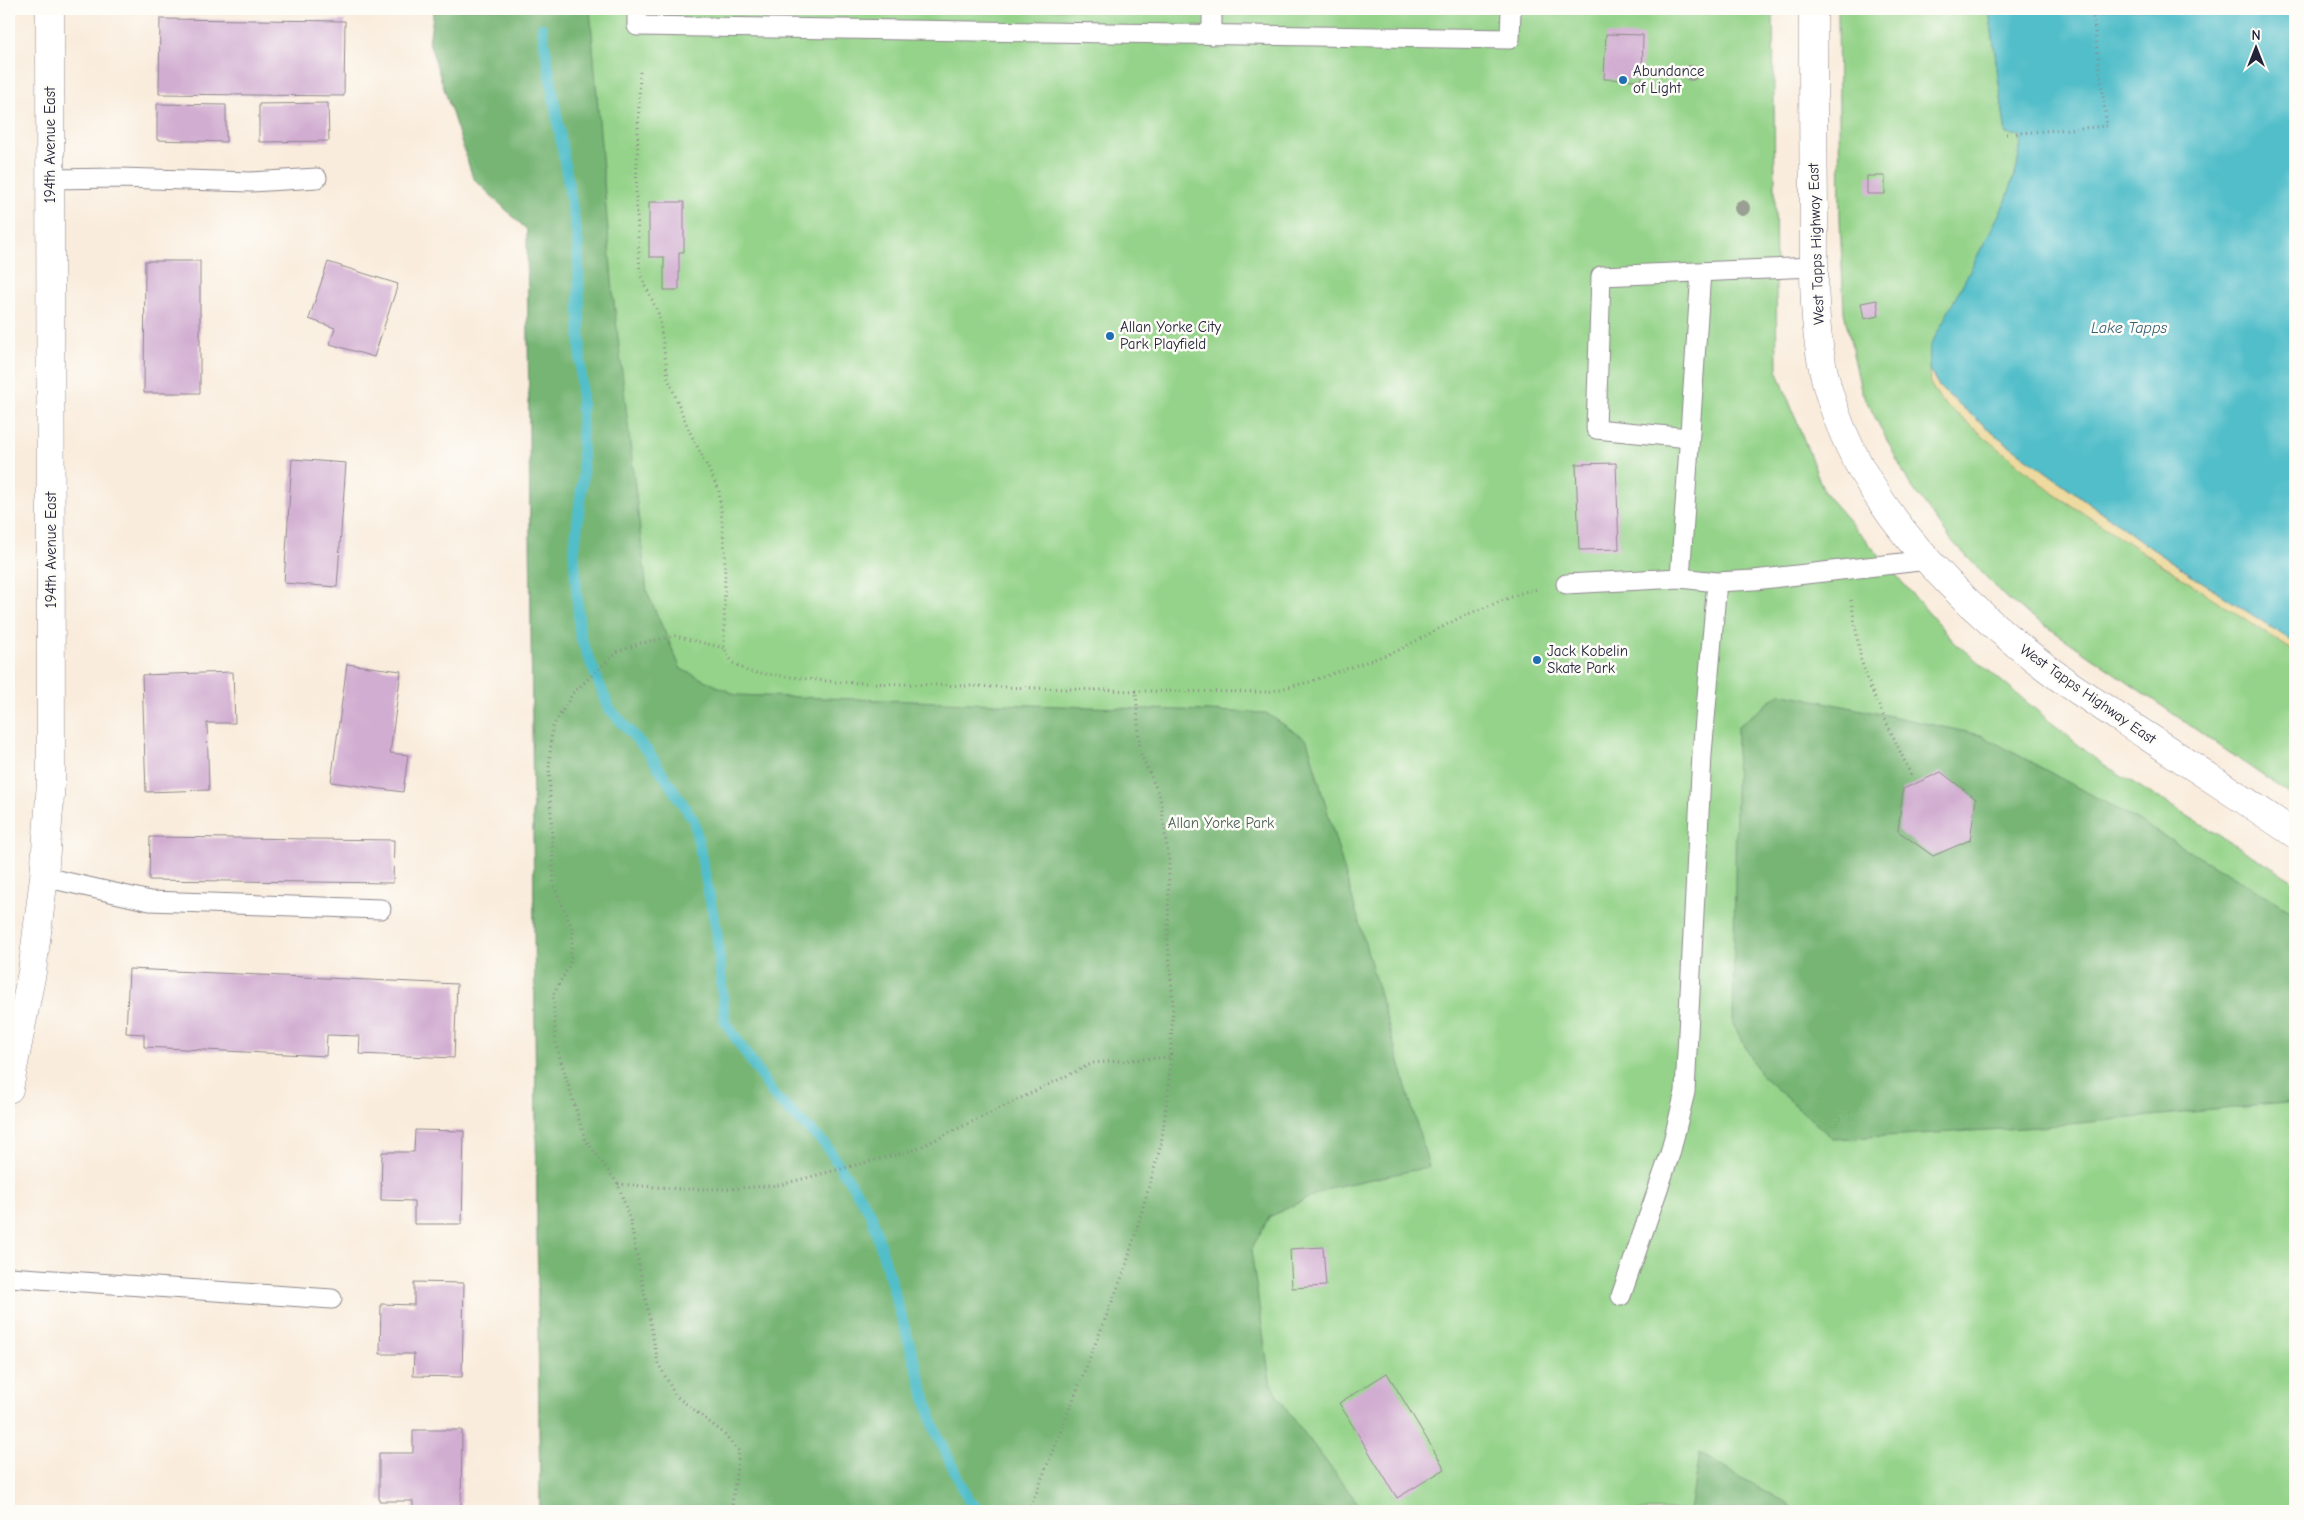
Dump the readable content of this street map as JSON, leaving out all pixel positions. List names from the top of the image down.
{
  "streets": {
    "street": ["194th Avenue East", "West Tapps Highway East"]
  },
  "water": ["Lake Tapps"],
  "parks": ["Allan Yorke Park"],
  "places": ["Abundance of Light", "Allan Yorke City Park Playfield", "Jack Kobelin Skate Park"],
  "north": "top"
}
